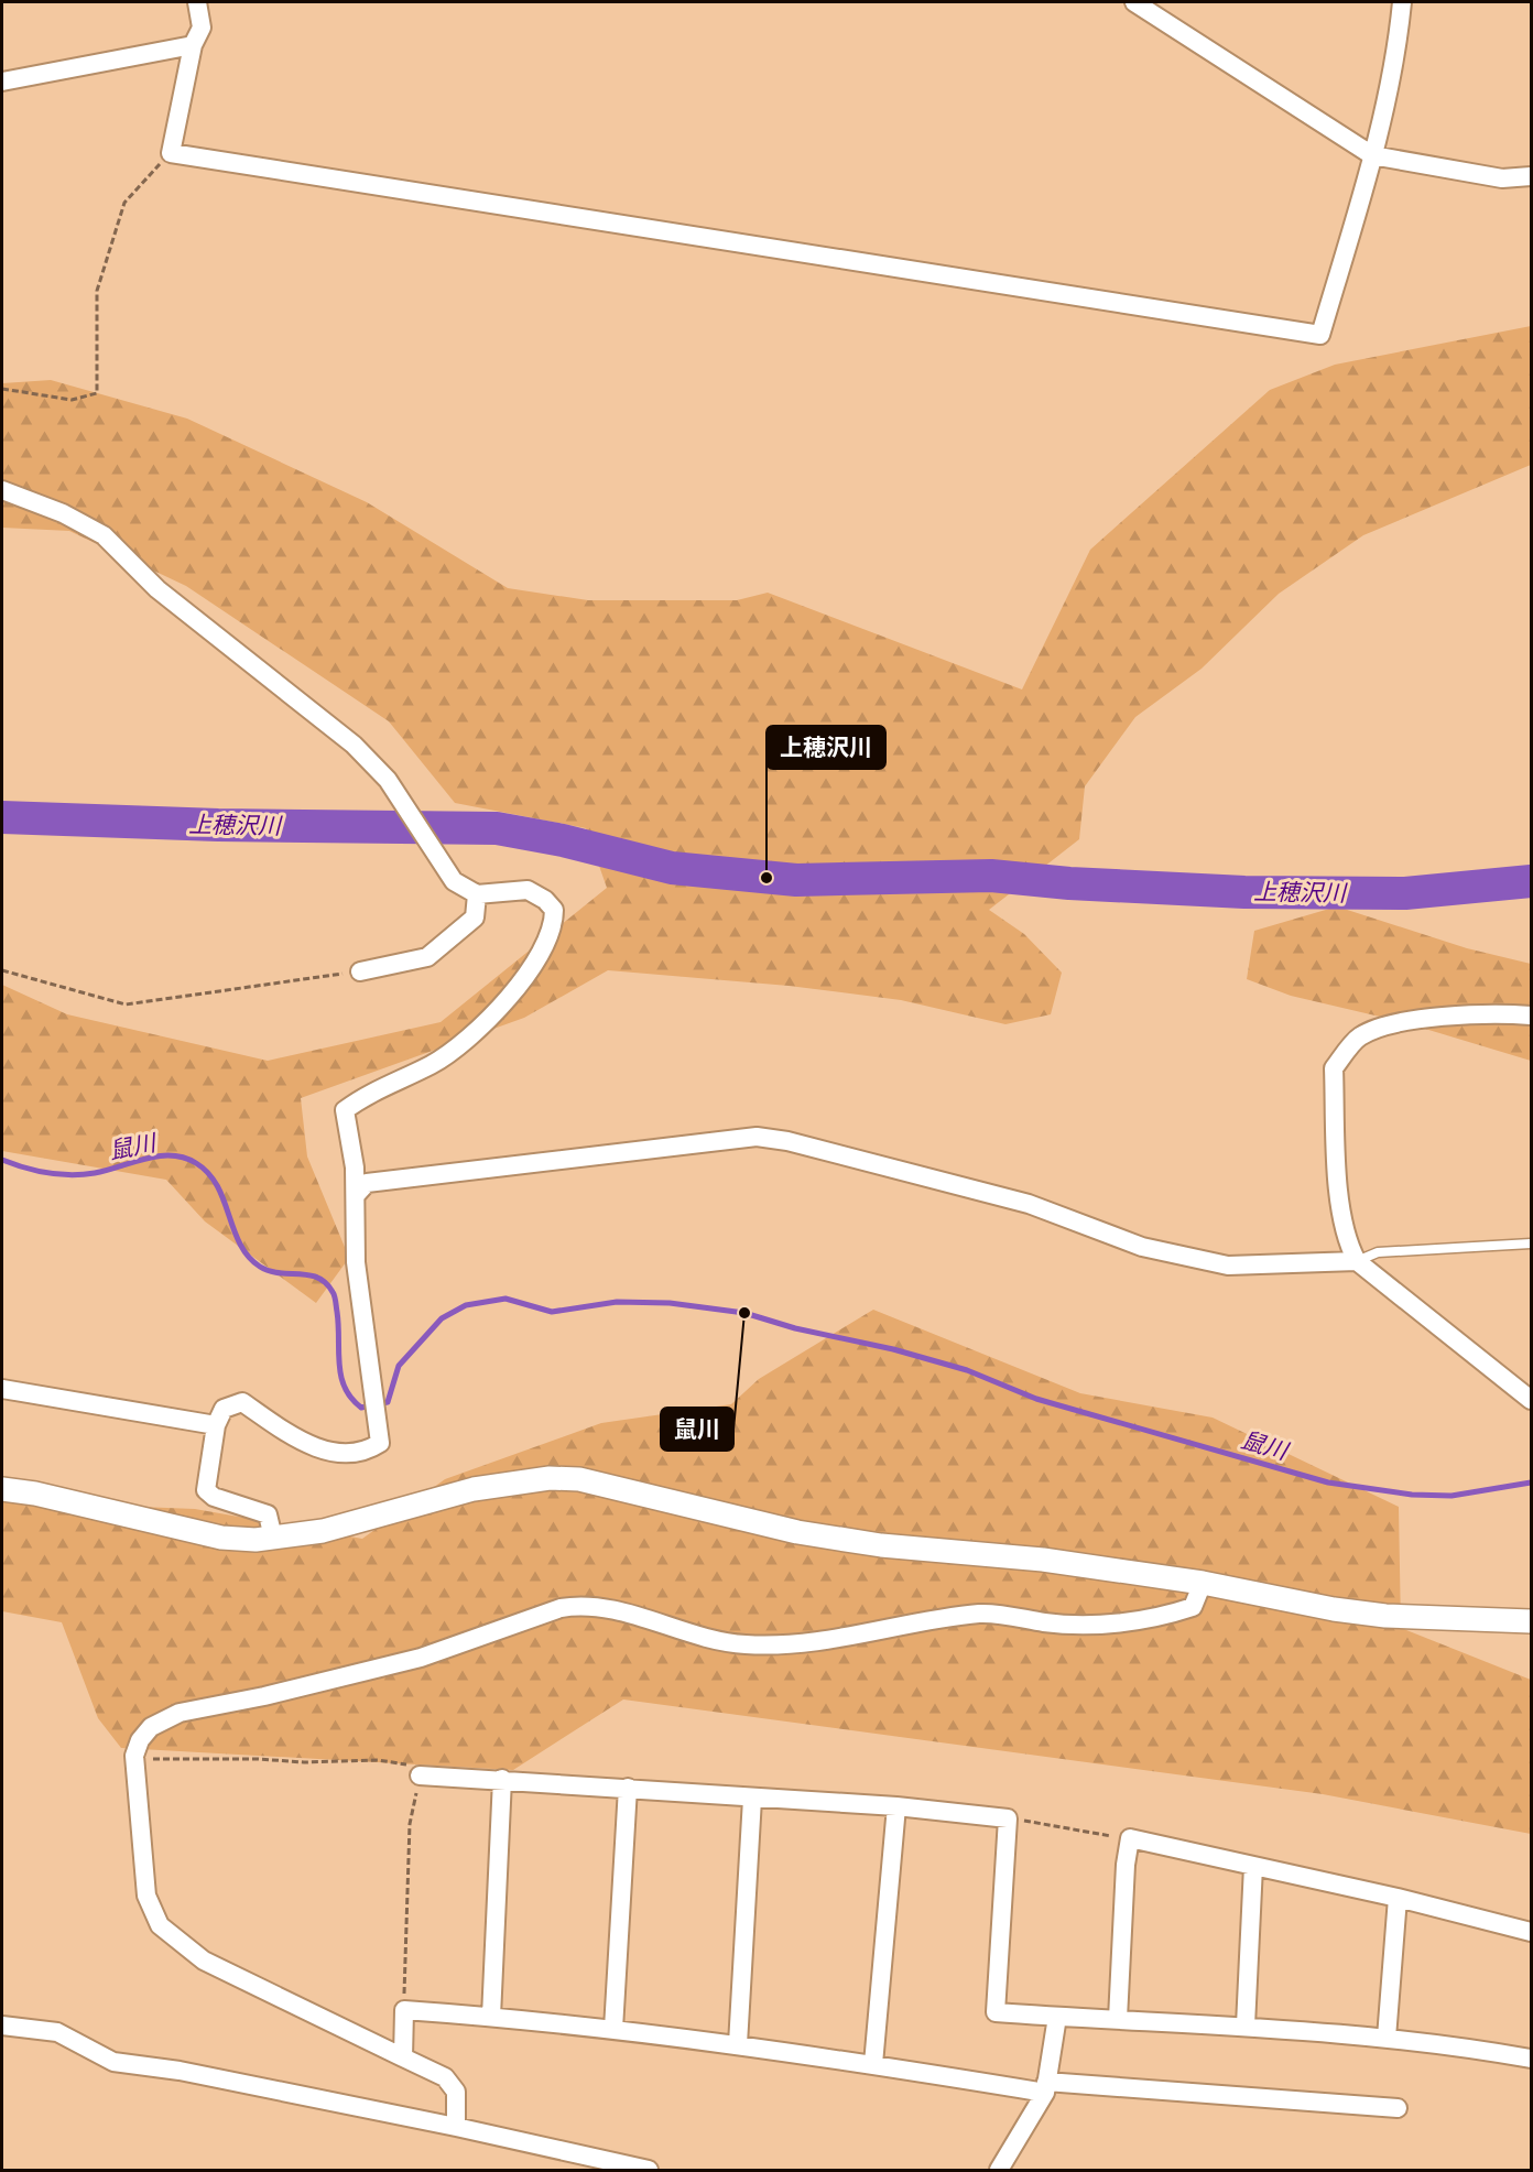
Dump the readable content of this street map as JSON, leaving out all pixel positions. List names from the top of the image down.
{
  "water": ["上穂沢川", "鼠川"],
  "places": ["上穂沢川", "鼠川"]
}
